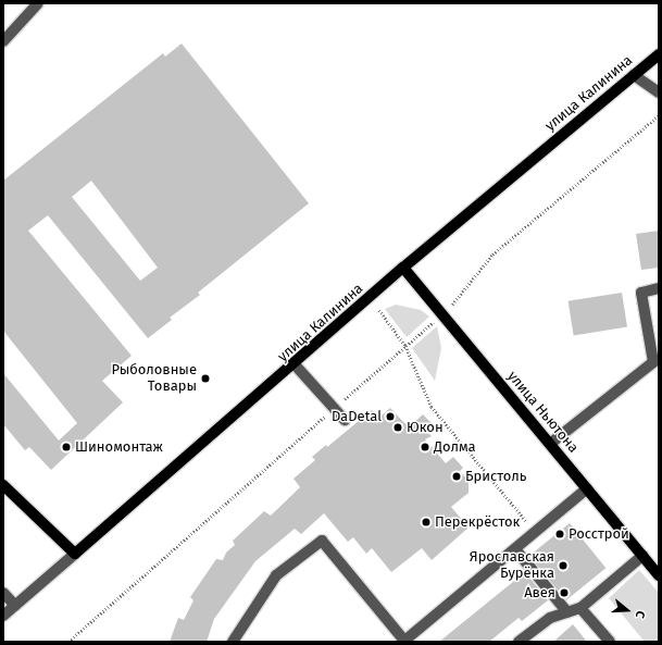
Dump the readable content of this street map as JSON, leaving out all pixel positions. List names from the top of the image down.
{
  "streets": {
    "main road": ["улица Калинина", "улица Ньютона"]
  },
  "crossings": [
    ["улица Калинина", "улица Ньютона"]
  ],
  "places": [
    "Рыболовные Товары",
    "DaDetal",
    "Юкон",
    "Шиномонтаж",
    "Долма",
    "Бристоль",
    "Перекрёсток",
    "Росстрой",
    "Ярославская Бурёнка",
    "Авея"
  ],
  "north": "right"
}
